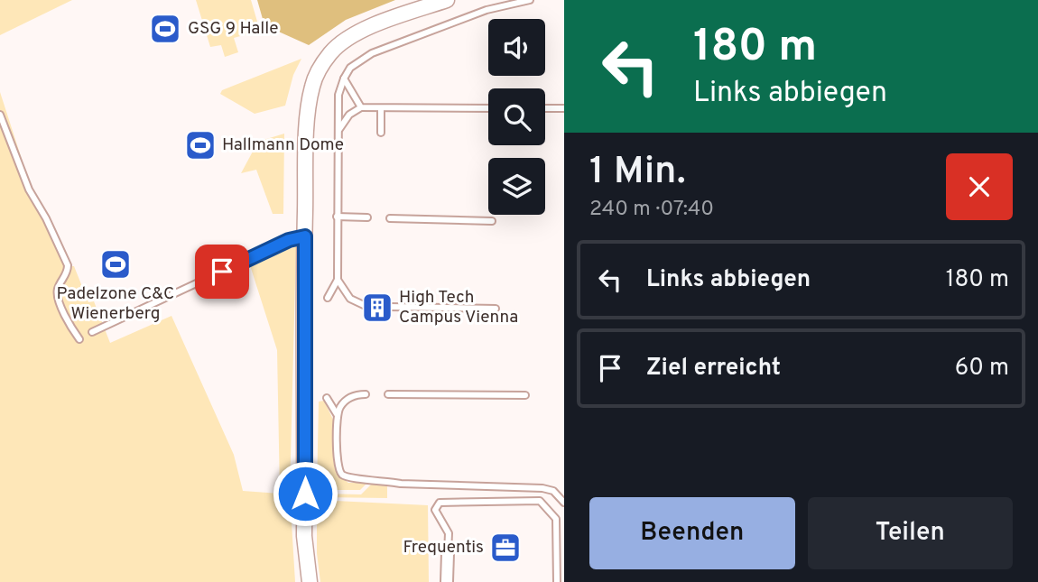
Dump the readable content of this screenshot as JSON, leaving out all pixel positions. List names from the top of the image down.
{
  "places": {
    "sports": ["GSG 9 Halle", "Hallmann Dome", "Padelzone C&C Wienerberg"],
    "building": ["High Tech Campus Vienna"],
    "office": ["Frequentis"]
  },
  "page": {
    "turn": ["180 m", "Links abbiegen"],
    "heading": ["1 Min.", "240 m · 07:40"],
    "list": [
      {
        "name": "Links abbiegen",
        "value": "180 m"
      },
      {
        "name": "Ziel erreicht",
        "value": "60 m"
      }
    ],
    "buttons": ["Beenden", "Teilen"]
  }
}
